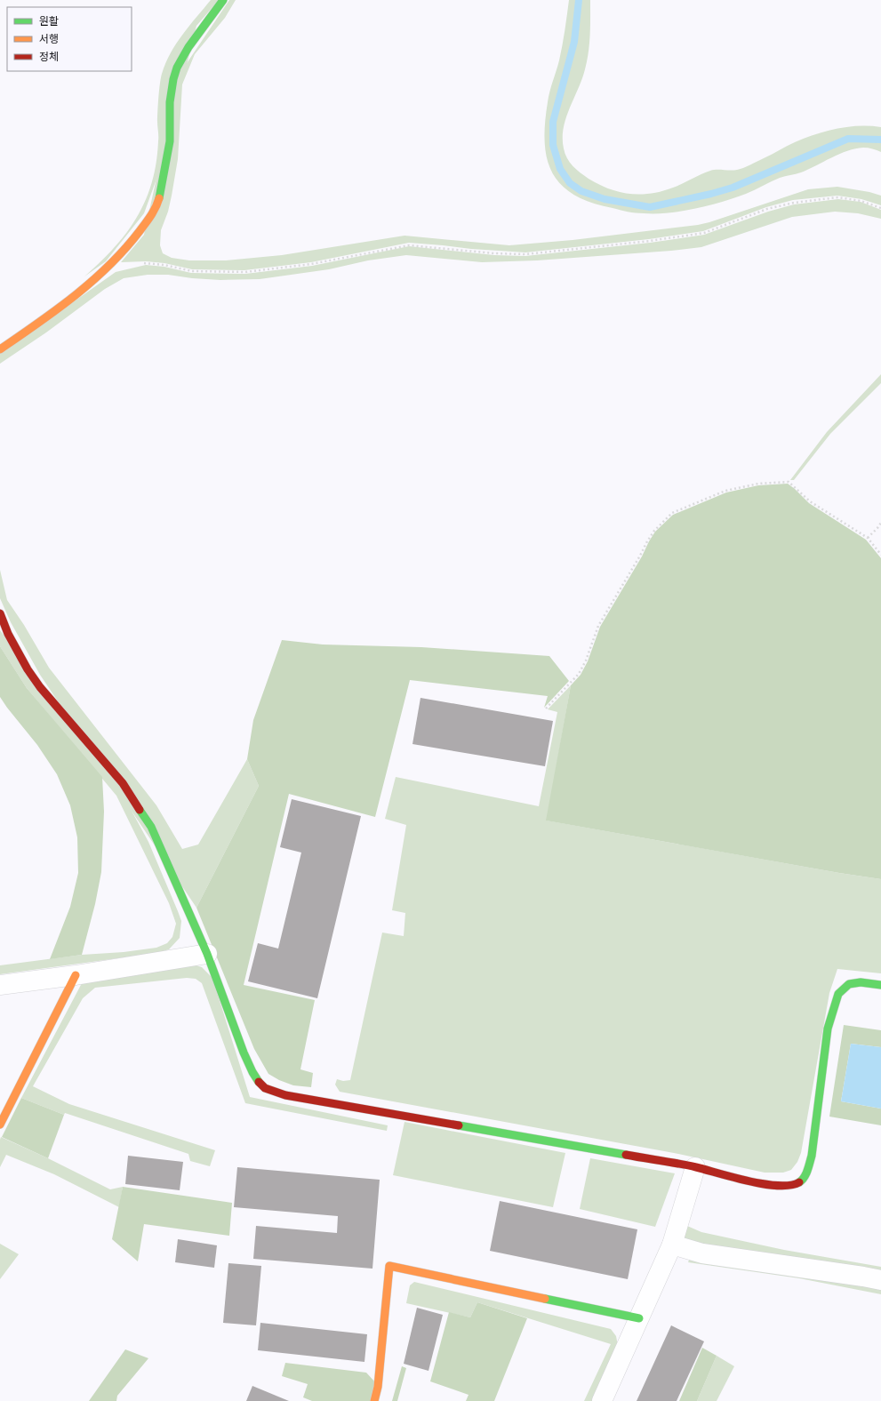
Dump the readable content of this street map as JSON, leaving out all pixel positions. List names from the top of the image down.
{
  "legend": ["원활", "서행", "정체"]
}
